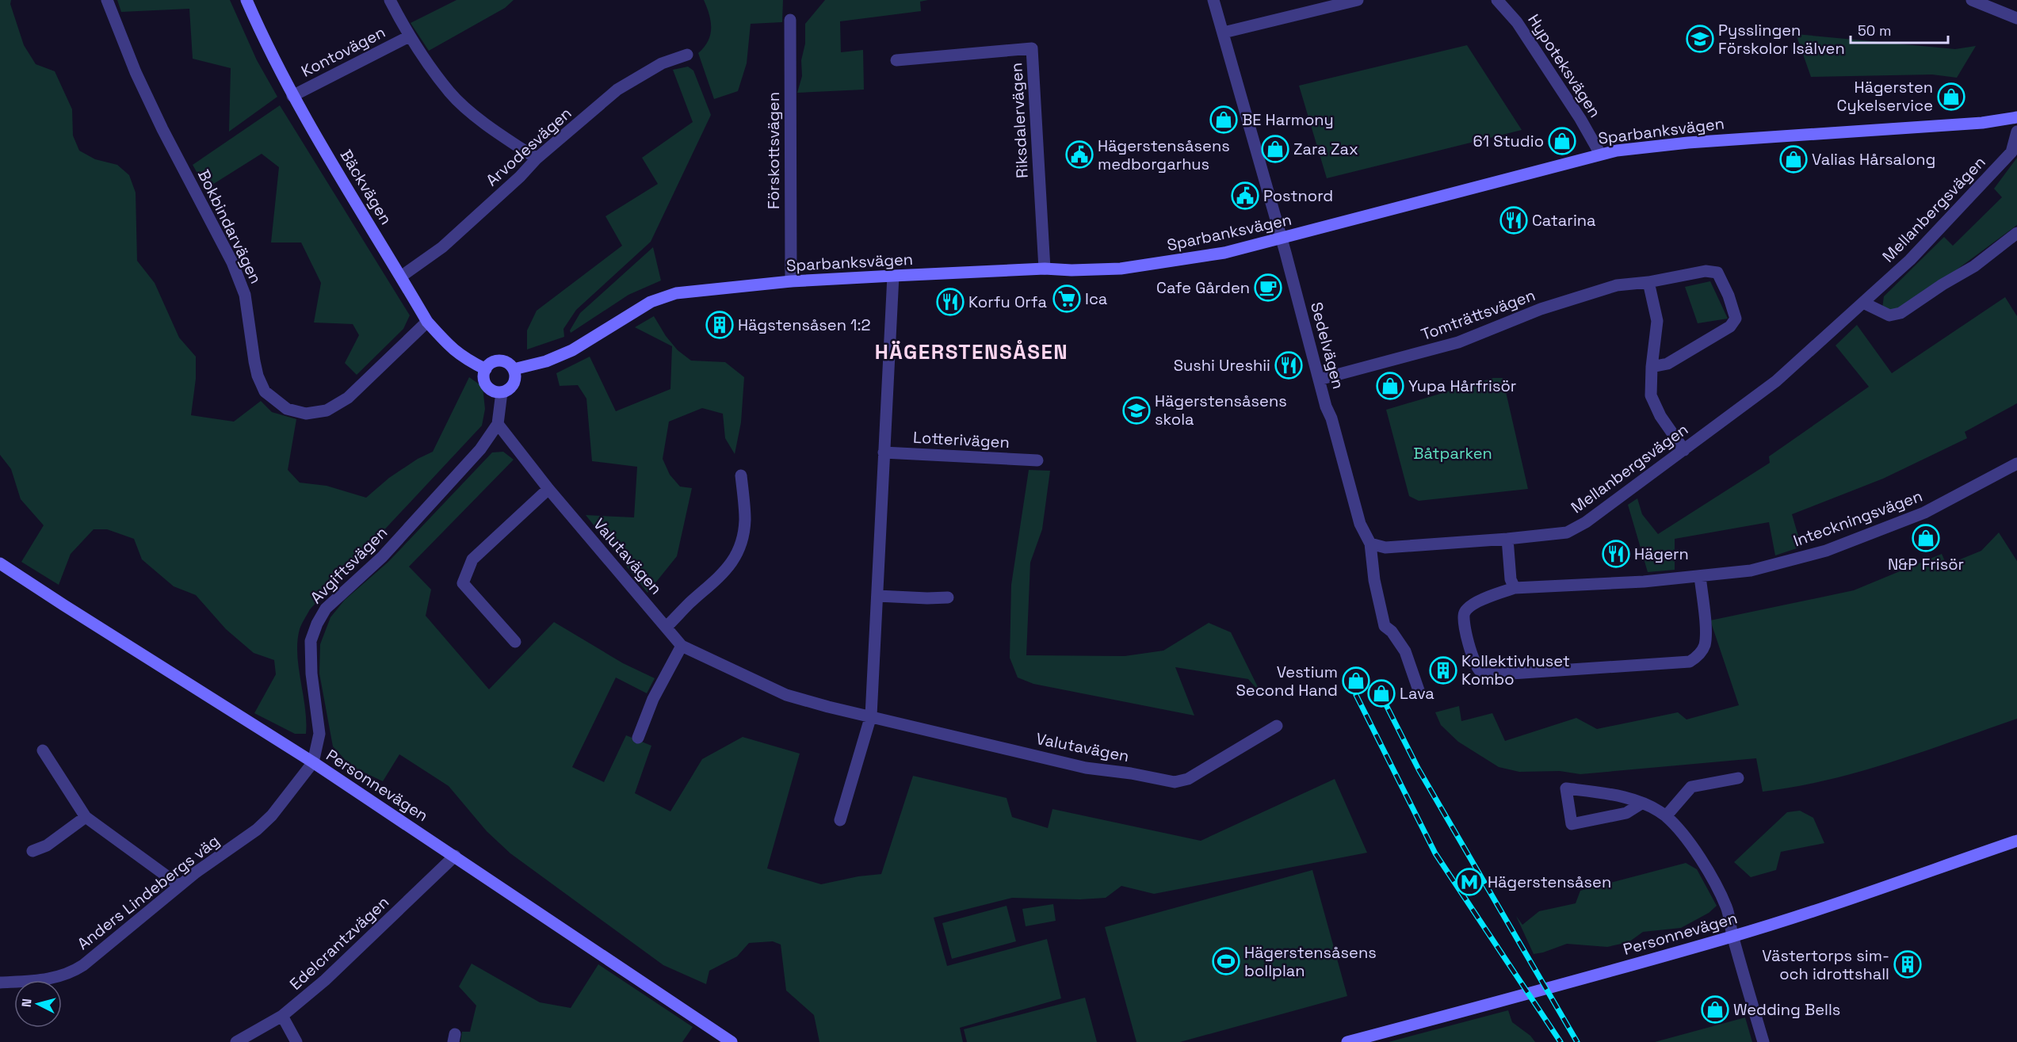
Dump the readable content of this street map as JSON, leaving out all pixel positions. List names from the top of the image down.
{
  "streets": {
    "street": [
      "Kontovägen",
      "Hypoteksvägen",
      "Riksdalervägen",
      "Sparbanksvägen",
      "Arvodesvägen",
      "Förskottsvägen",
      "Bäckvägen",
      "Mellanbergsvägen",
      "Bokbindarvägen",
      "Tomträttsvägen",
      "Sedelvägen",
      "Lotterivägen",
      "Inteckningsvägen",
      "Valutavägen",
      "Avgiftsvägen",
      "Personnevägen",
      "Anders Lindebergs väg",
      "Edelcrantzvägen"
    ]
  },
  "crossings": [
    ["Kontovägen", "Bäckvägen"],
    ["Hypoteksvägen", "Sparbanksvägen"],
    ["Riksdalervägen", "Sparbanksvägen"],
    ["Sparbanksvägen", "Förskottsvägen"],
    ["Sparbanksvägen", "Bäckvägen"],
    ["Sparbanksvägen", "Sedelvägen"],
    ["Arvodesvägen", "Bäckvägen"],
    ["Bäckvägen", "Bokbindarvägen"],
    ["Mellanbergsvägen", "Sedelvägen"],
    ["Tomträttsvägen", "Sedelvägen"],
    ["Valutavägen", "Avgiftsvägen"],
    ["Avgiftsvägen", "Personnevägen"],
    ["Avgiftsvägen", "Anders Lindebergs väg"],
    ["Personnevägen", "Anders Lindebergs väg"],
    ["Personnevägen", "Edelcrantzvägen"]
  ],
  "districts": ["HÄGERSTENSÅSEN"],
  "parks": ["Båtparken"],
  "places": {
    "school or university": ["Pysslingen Förskolor Isälven", "Hägerstensåsens skola"],
    "shop": [
      "Hägersten Cykelservice",
      "BE Harmony",
      "61 Studio",
      "Zara Zax",
      "Valias Hårsalong",
      "Yupa Hårfrisör",
      "N&P Frisör",
      "Vestium Second Hand",
      "Lava",
      "Wedding Bells"
    ],
    "public building": ["Hägerstensåsens medborgarhus", "Postnord"],
    "restaurant": [
      "Catarina",
      "Korfu Orfa",
      "Sushi Ureshii",
      "Hägern"
    ],
    "cafe": ["Cafe Gården"],
    "supermarket": ["Ica"],
    "building": ["Hägstensåsen 1:2", "Kollektivhuset Kombo", "Västertorps sim- och idrottshall"],
    "metro station": ["Hägerstensåsen"],
    "sports": ["Hägerstensåsens bollplan"]
  },
  "scale_bar": "50 m",
  "north": "left"
}
